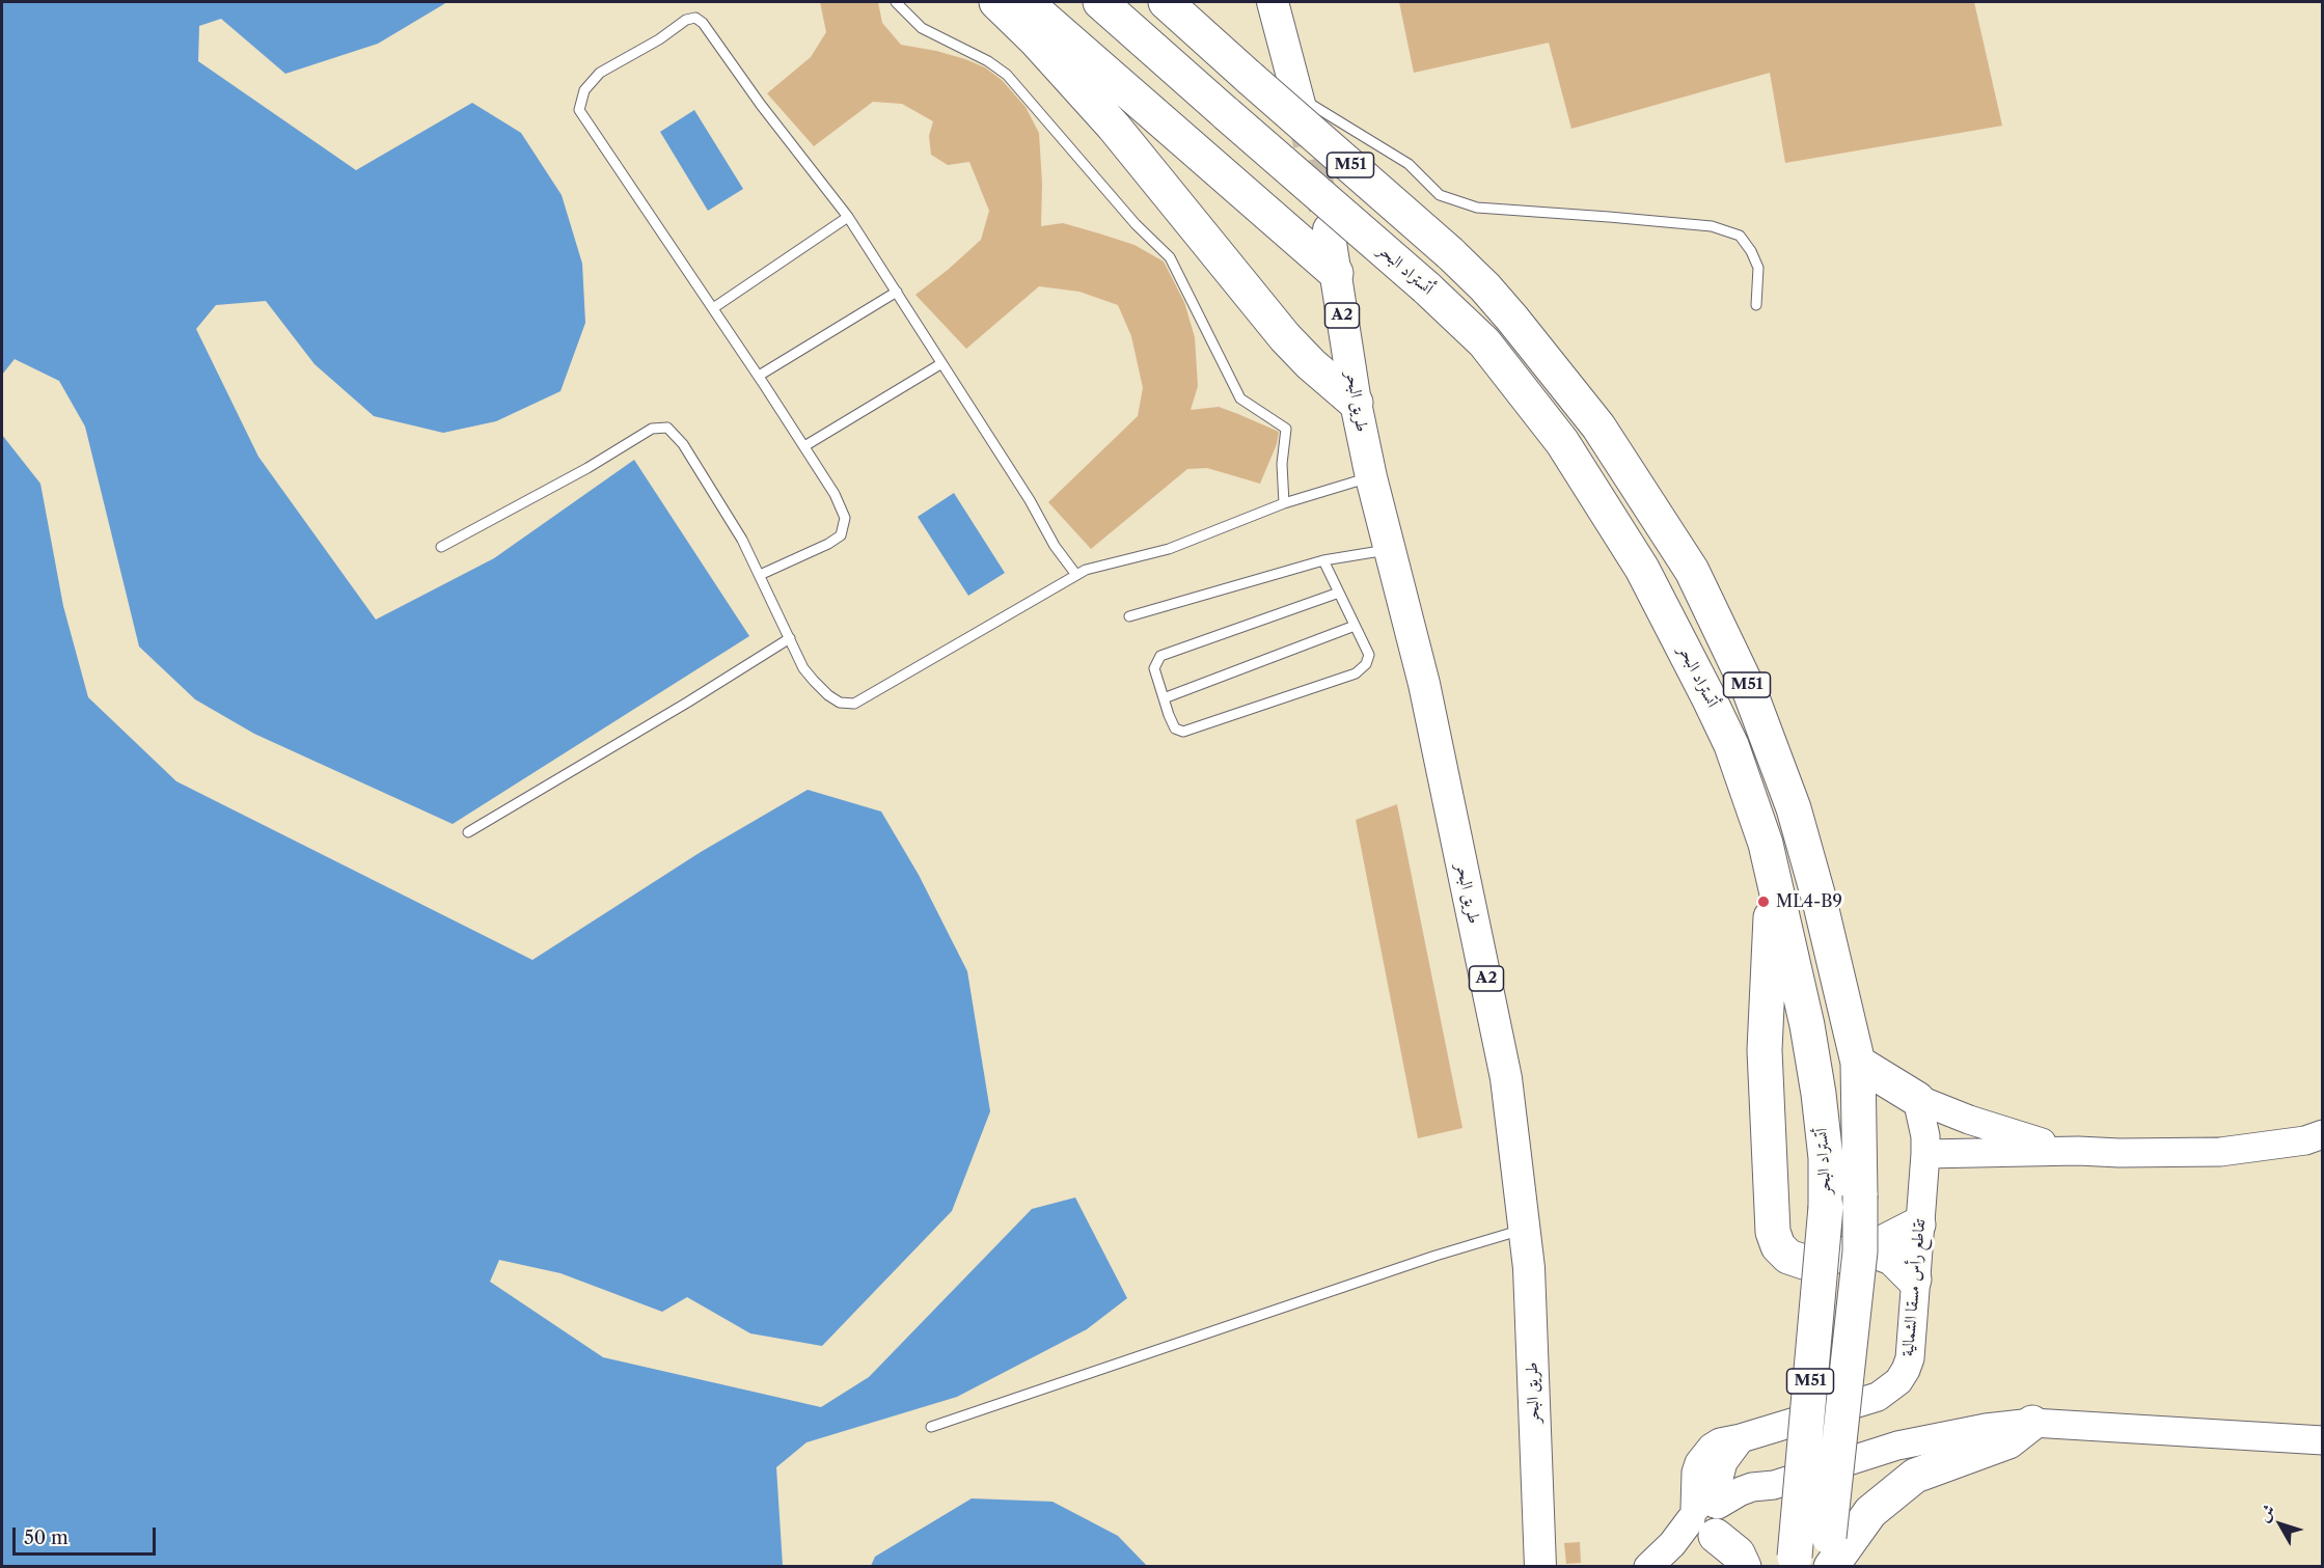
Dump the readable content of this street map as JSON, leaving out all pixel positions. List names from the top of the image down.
{
  "streets": {
    "highway": ["M51", "أتستراد البحر"],
    "main road": ["A2", "طريق البحر"],
    "street": ["تقاطع رأس مسقا الشمالية"]
  },
  "places": ["ML4-B9"],
  "scale_bar": "50 m",
  "north": "top left"
}
